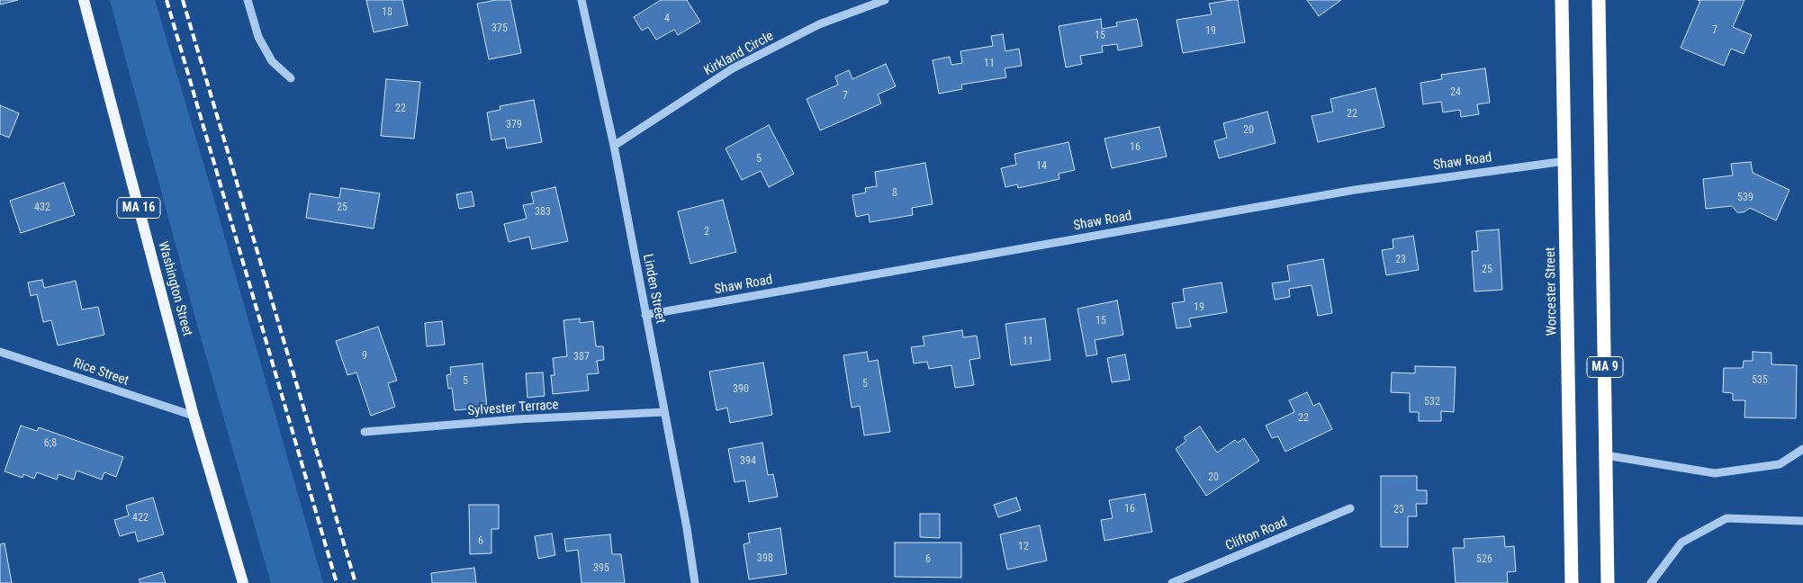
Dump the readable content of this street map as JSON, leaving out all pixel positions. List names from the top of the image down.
{
  "streets": {
    "highway": ["Worcester Street", "MA 9"],
    "main road": ["MA 16", "Washington Street"],
    "street": [
      "Kirkland Circle",
      "Shaw Road",
      "Linden Street",
      "Rice Street",
      "Sylvester Terrace",
      "Clifton Road"
    ]
  },
  "crossings": [
    ["Kirkland Circle", "Linden Street"],
    ["Shaw Road", "Linden Street"],
    ["Shaw Road", "Worcester Street"],
    ["Washington Street", "Rice Street"],
    ["Linden Street", "Sylvester Terrace"]
  ],
  "house_numbers": [
    "18",
    "4",
    "375",
    "7",
    "19",
    "15",
    "11",
    "24",
    "7",
    "22",
    "22",
    "379",
    "20",
    "16",
    "5",
    "14",
    "8",
    "539",
    "432",
    "25",
    "383",
    "2",
    "23",
    "25",
    "19",
    "15",
    "11",
    "9",
    "387",
    "535",
    "5",
    "5",
    "390",
    "532",
    "22",
    "6;8",
    "394",
    "20",
    "16",
    "23",
    "422",
    "6",
    "12",
    "398",
    "6",
    "526",
    "395"
  ]
}
